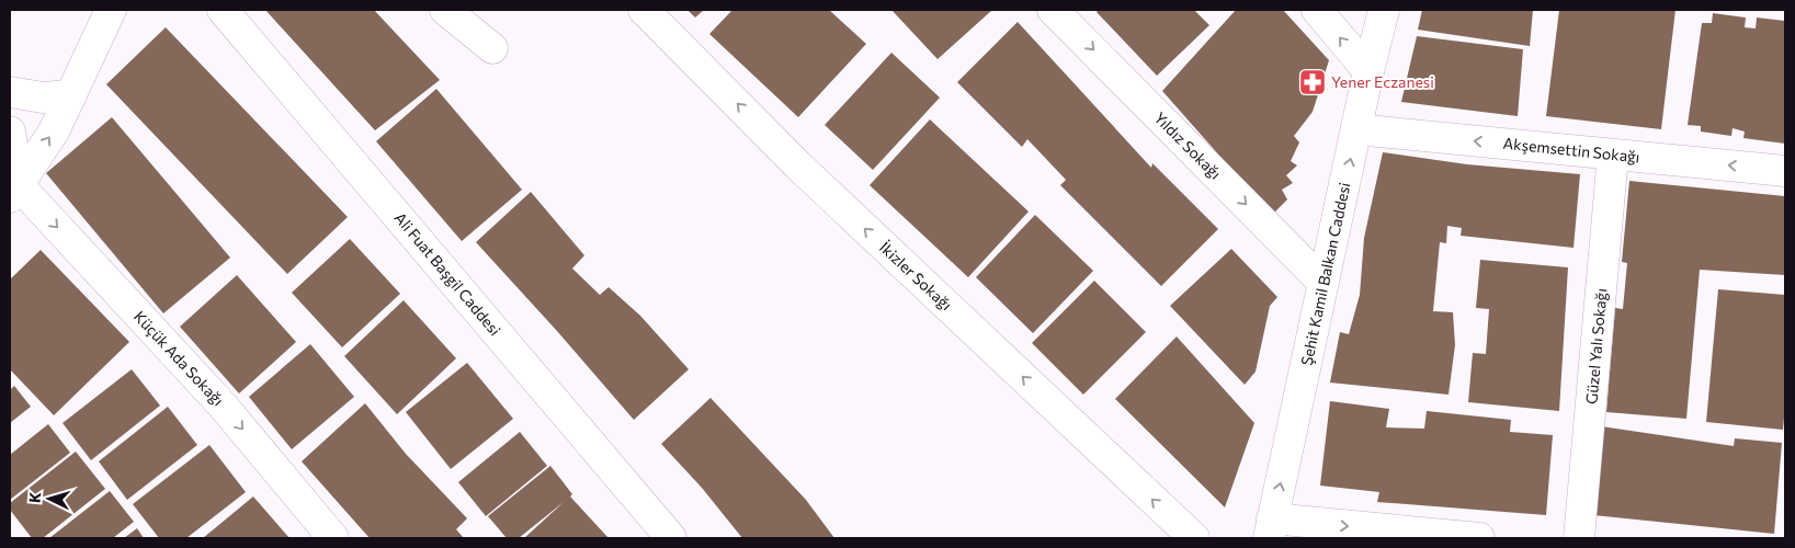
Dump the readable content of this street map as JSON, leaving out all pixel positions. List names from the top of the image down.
{
  "streets": {
    "street": [
      "Yıldız Sokağı",
      "Akşemsettin Sokağı",
      "Ali Fuat Başgil Caddesi",
      "Şehit Kamil Balkan Caddesi",
      "İkizler Sokağı",
      "Güzel Yalı Sokağı",
      "Küçük Ada Sokağı"
    ]
  },
  "crossings": [
    ["Yıldız Sokağı", "Şehit Kamil Balkan Caddesi"],
    ["Akşemsettin Sokağı", "Şehit Kamil Balkan Caddesi"],
    ["Akşemsettin Sokağı", "Güzel Yalı Sokağı"]
  ],
  "one_way": [
    "Yıldız Sokağı",
    "Akşemsettin Sokağı",
    "Şehit Kamil Balkan Caddesi",
    "İkizler Sokağı",
    "Küçük Ada Sokağı"
  ],
  "places": {
    "pharmacy": ["Yener Eczanesi"]
  },
  "north": "left"
}
